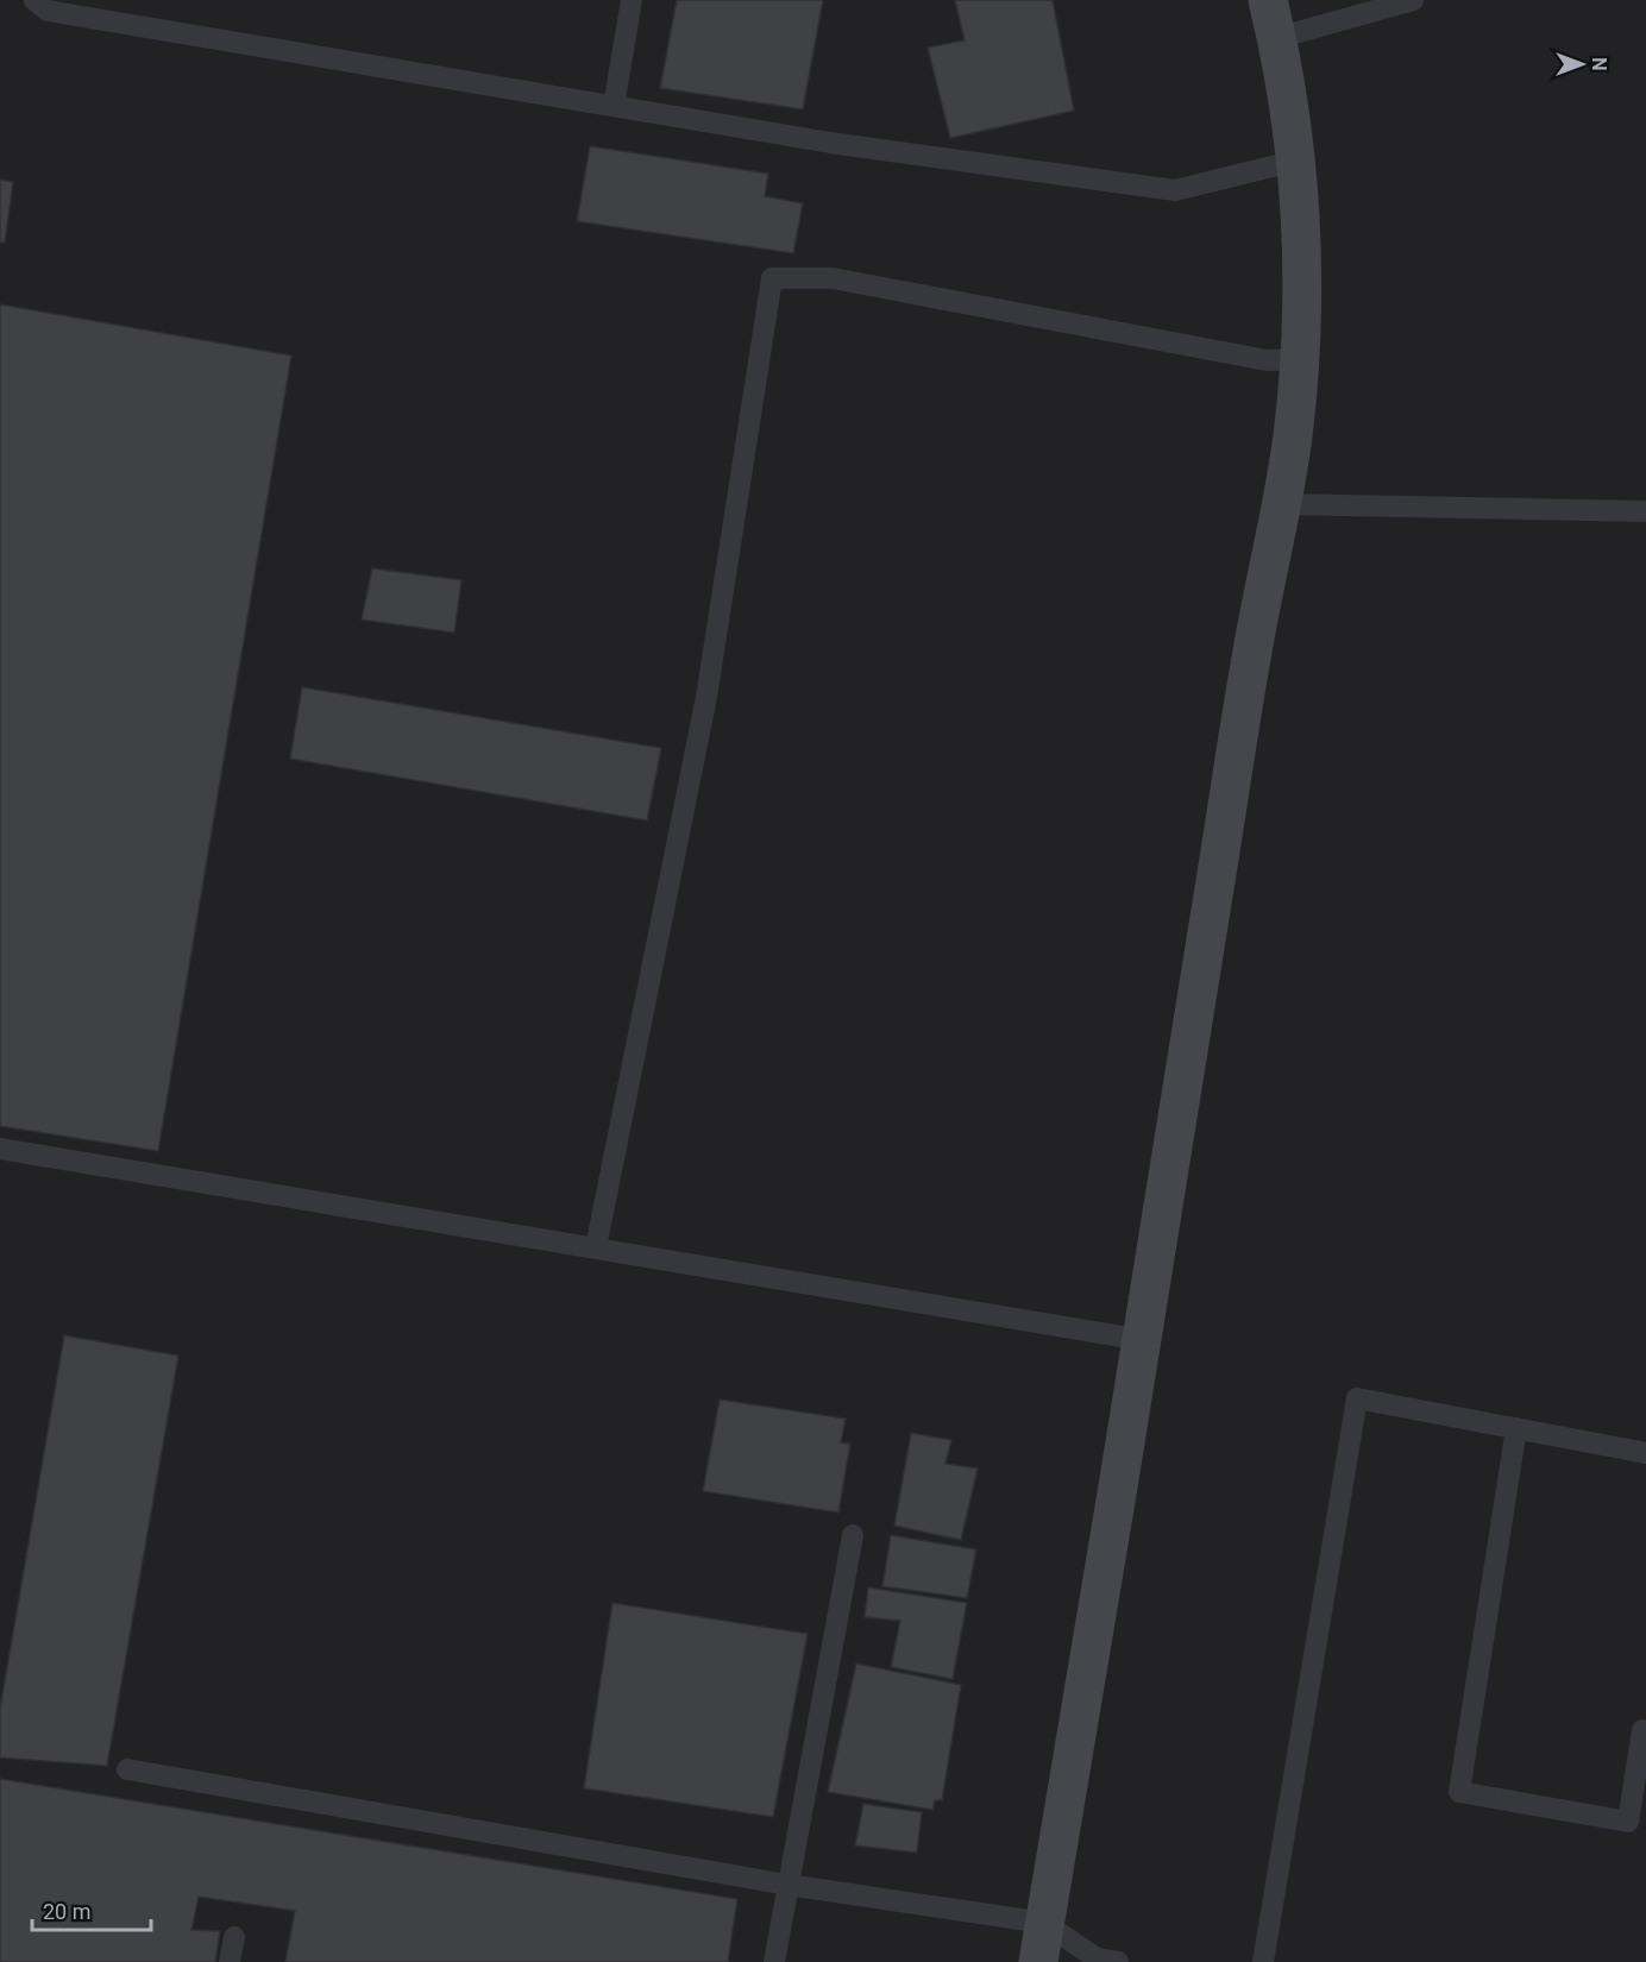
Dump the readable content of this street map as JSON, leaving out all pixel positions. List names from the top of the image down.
{
  "scale_bar": "20 m",
  "north": "right"
}
